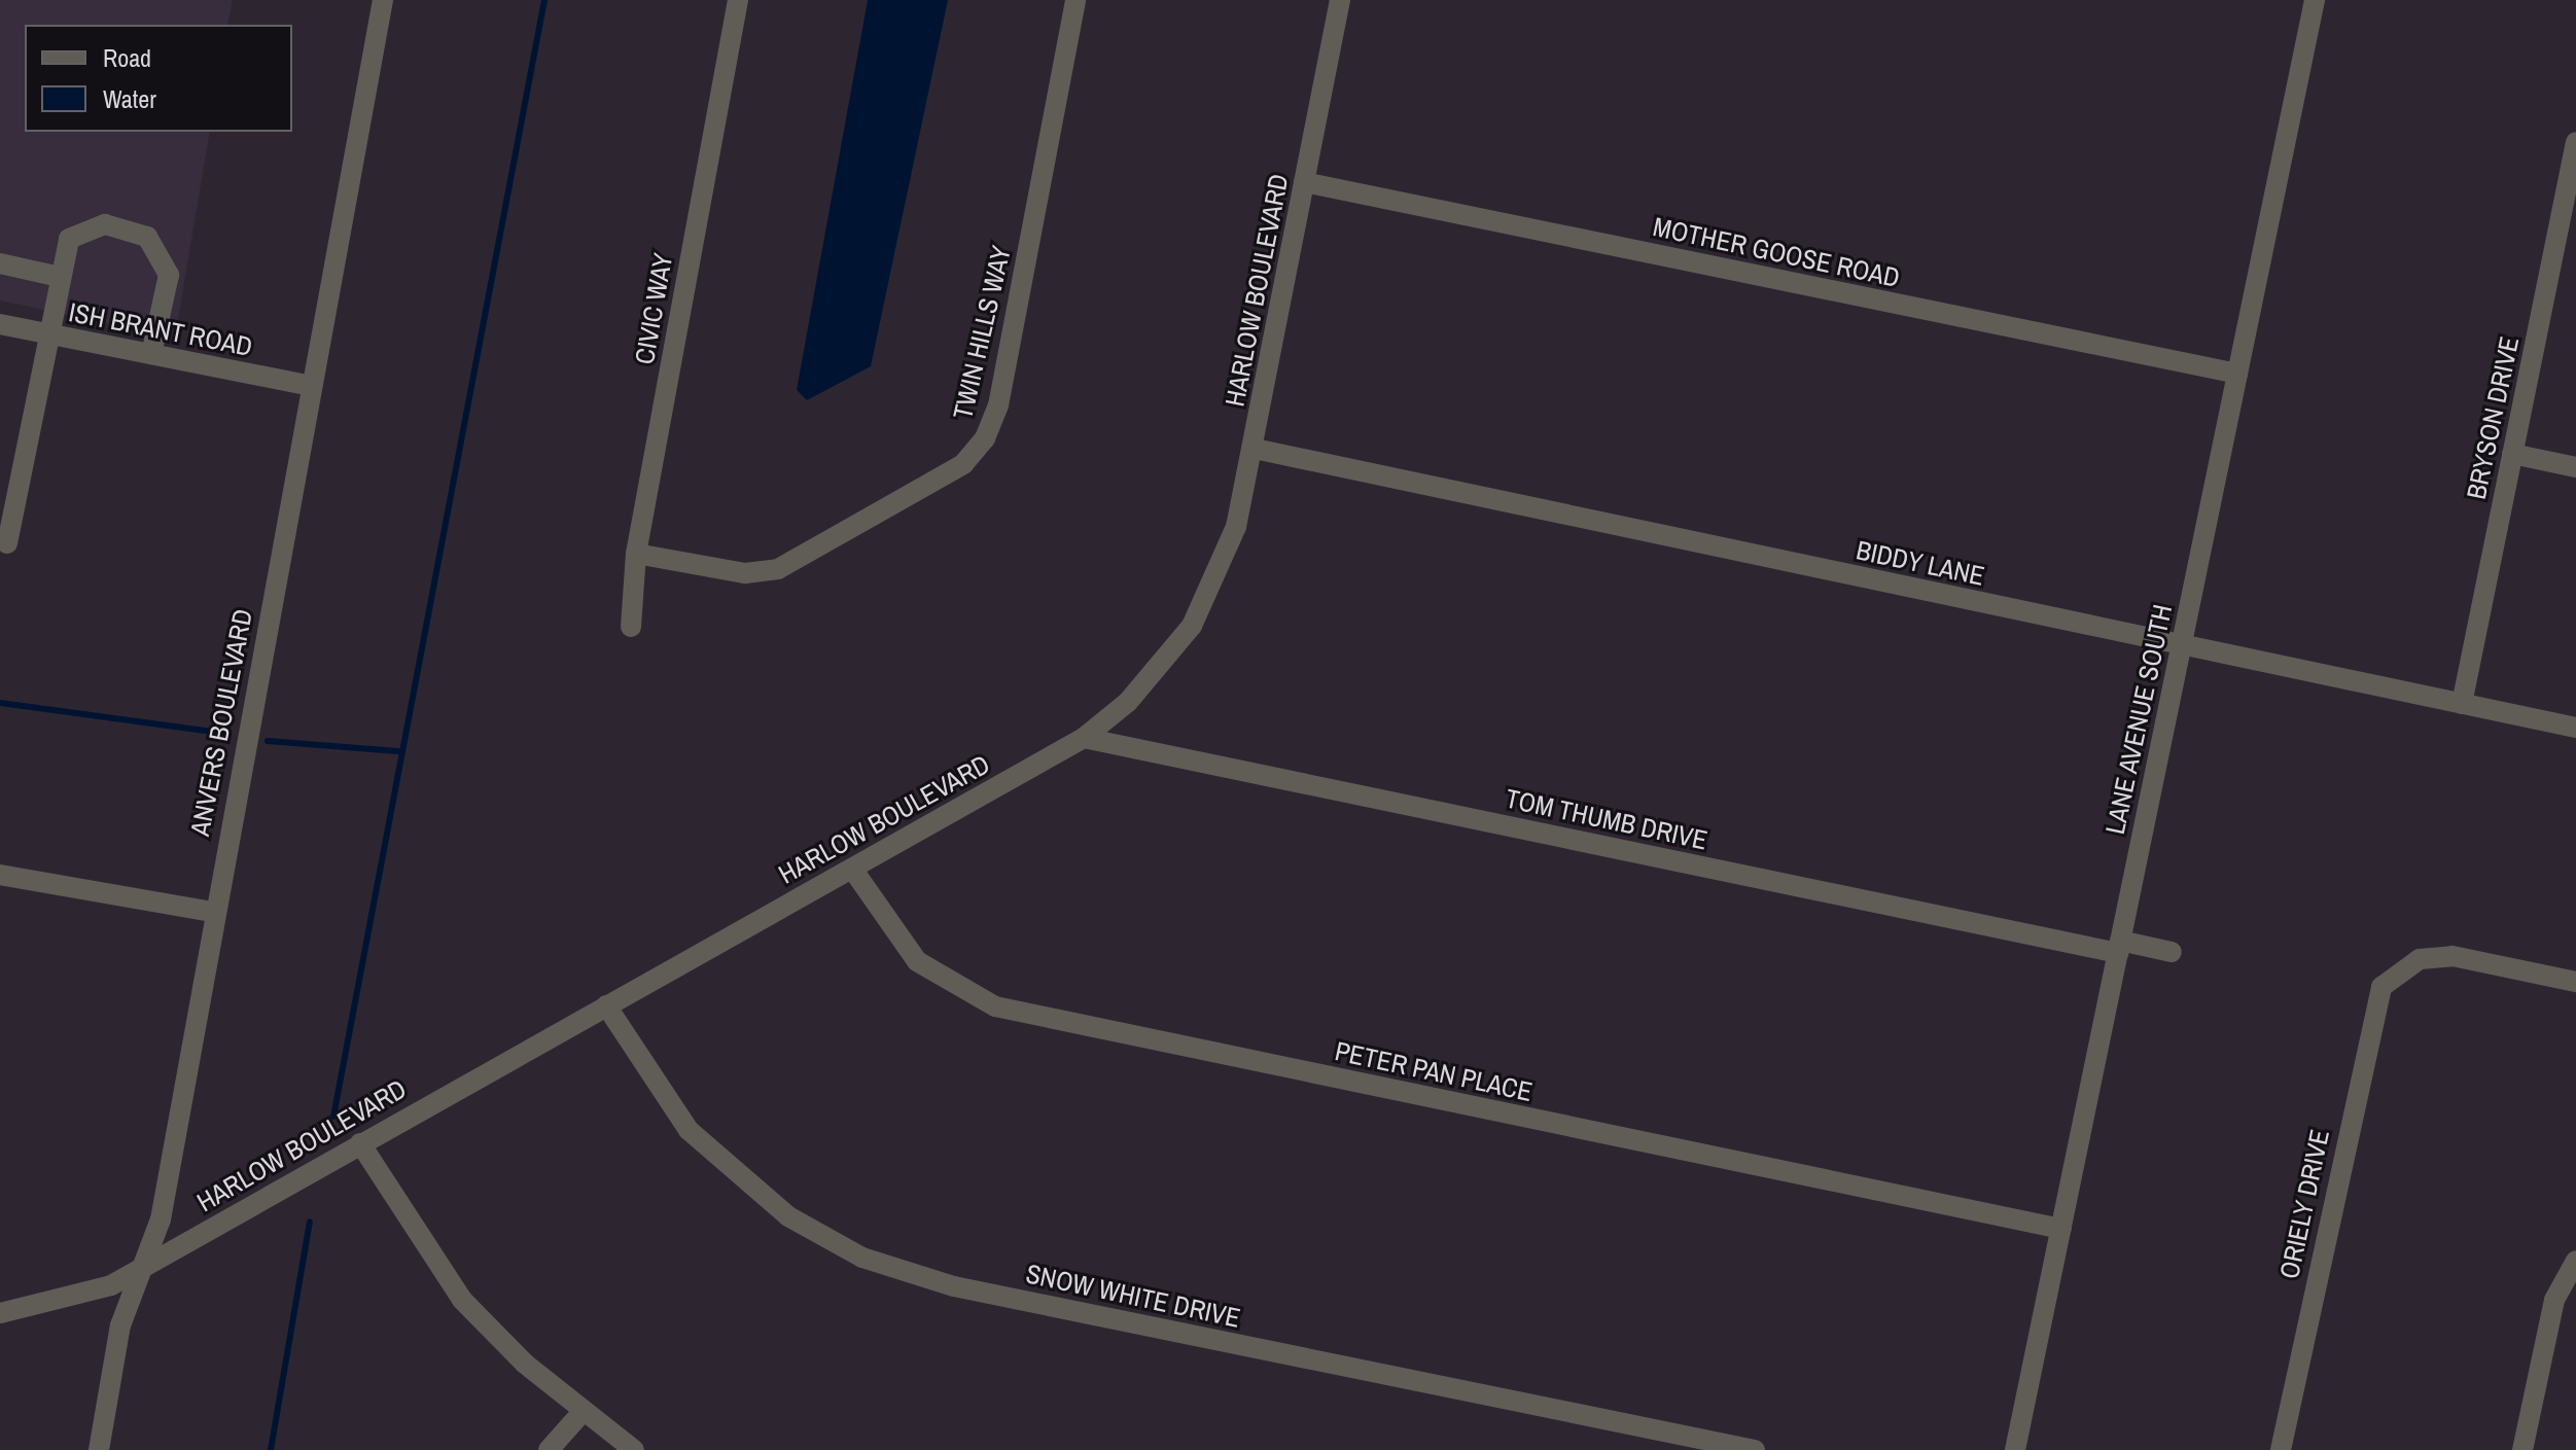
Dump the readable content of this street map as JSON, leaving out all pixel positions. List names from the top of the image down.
{
  "streets": {
    "street": [
      "MOTHER GOOSE ROAD",
      "HARLOW BOULEVARD",
      "CIVIC WAY",
      "ISH BRANT ROAD",
      "TWIN HILLS WAY",
      "BRYSON DRIVE",
      "BIDDY LANE",
      "LANE AVENUE SOUTH",
      "ANVERS BOULEVARD",
      "TOM THUMB DRIVE",
      "PETER PAN PLACE",
      "ORIELY DRIVE",
      "SNOW WHITE DRIVE"
    ]
  },
  "crossings": [
    ["MOTHER GOOSE ROAD", "HARLOW BOULEVARD"],
    ["MOTHER GOOSE ROAD", "LANE AVENUE SOUTH"],
    ["HARLOW BOULEVARD", "BIDDY LANE"],
    ["HARLOW BOULEVARD", "ANVERS BOULEVARD"],
    ["HARLOW BOULEVARD", "TOM THUMB DRIVE"],
    ["HARLOW BOULEVARD", "PETER PAN PLACE"],
    ["HARLOW BOULEVARD", "SNOW WHITE DRIVE"],
    ["CIVIC WAY", "TWIN HILLS WAY"],
    ["ISH BRANT ROAD", "ANVERS BOULEVARD"],
    ["BRYSON DRIVE", "BIDDY LANE"],
    ["BIDDY LANE", "LANE AVENUE SOUTH"],
    ["LANE AVENUE SOUTH", "TOM THUMB DRIVE"],
    ["LANE AVENUE SOUTH", "PETER PAN PLACE"]
  ],
  "legend": ["Road", "Water"]
}
